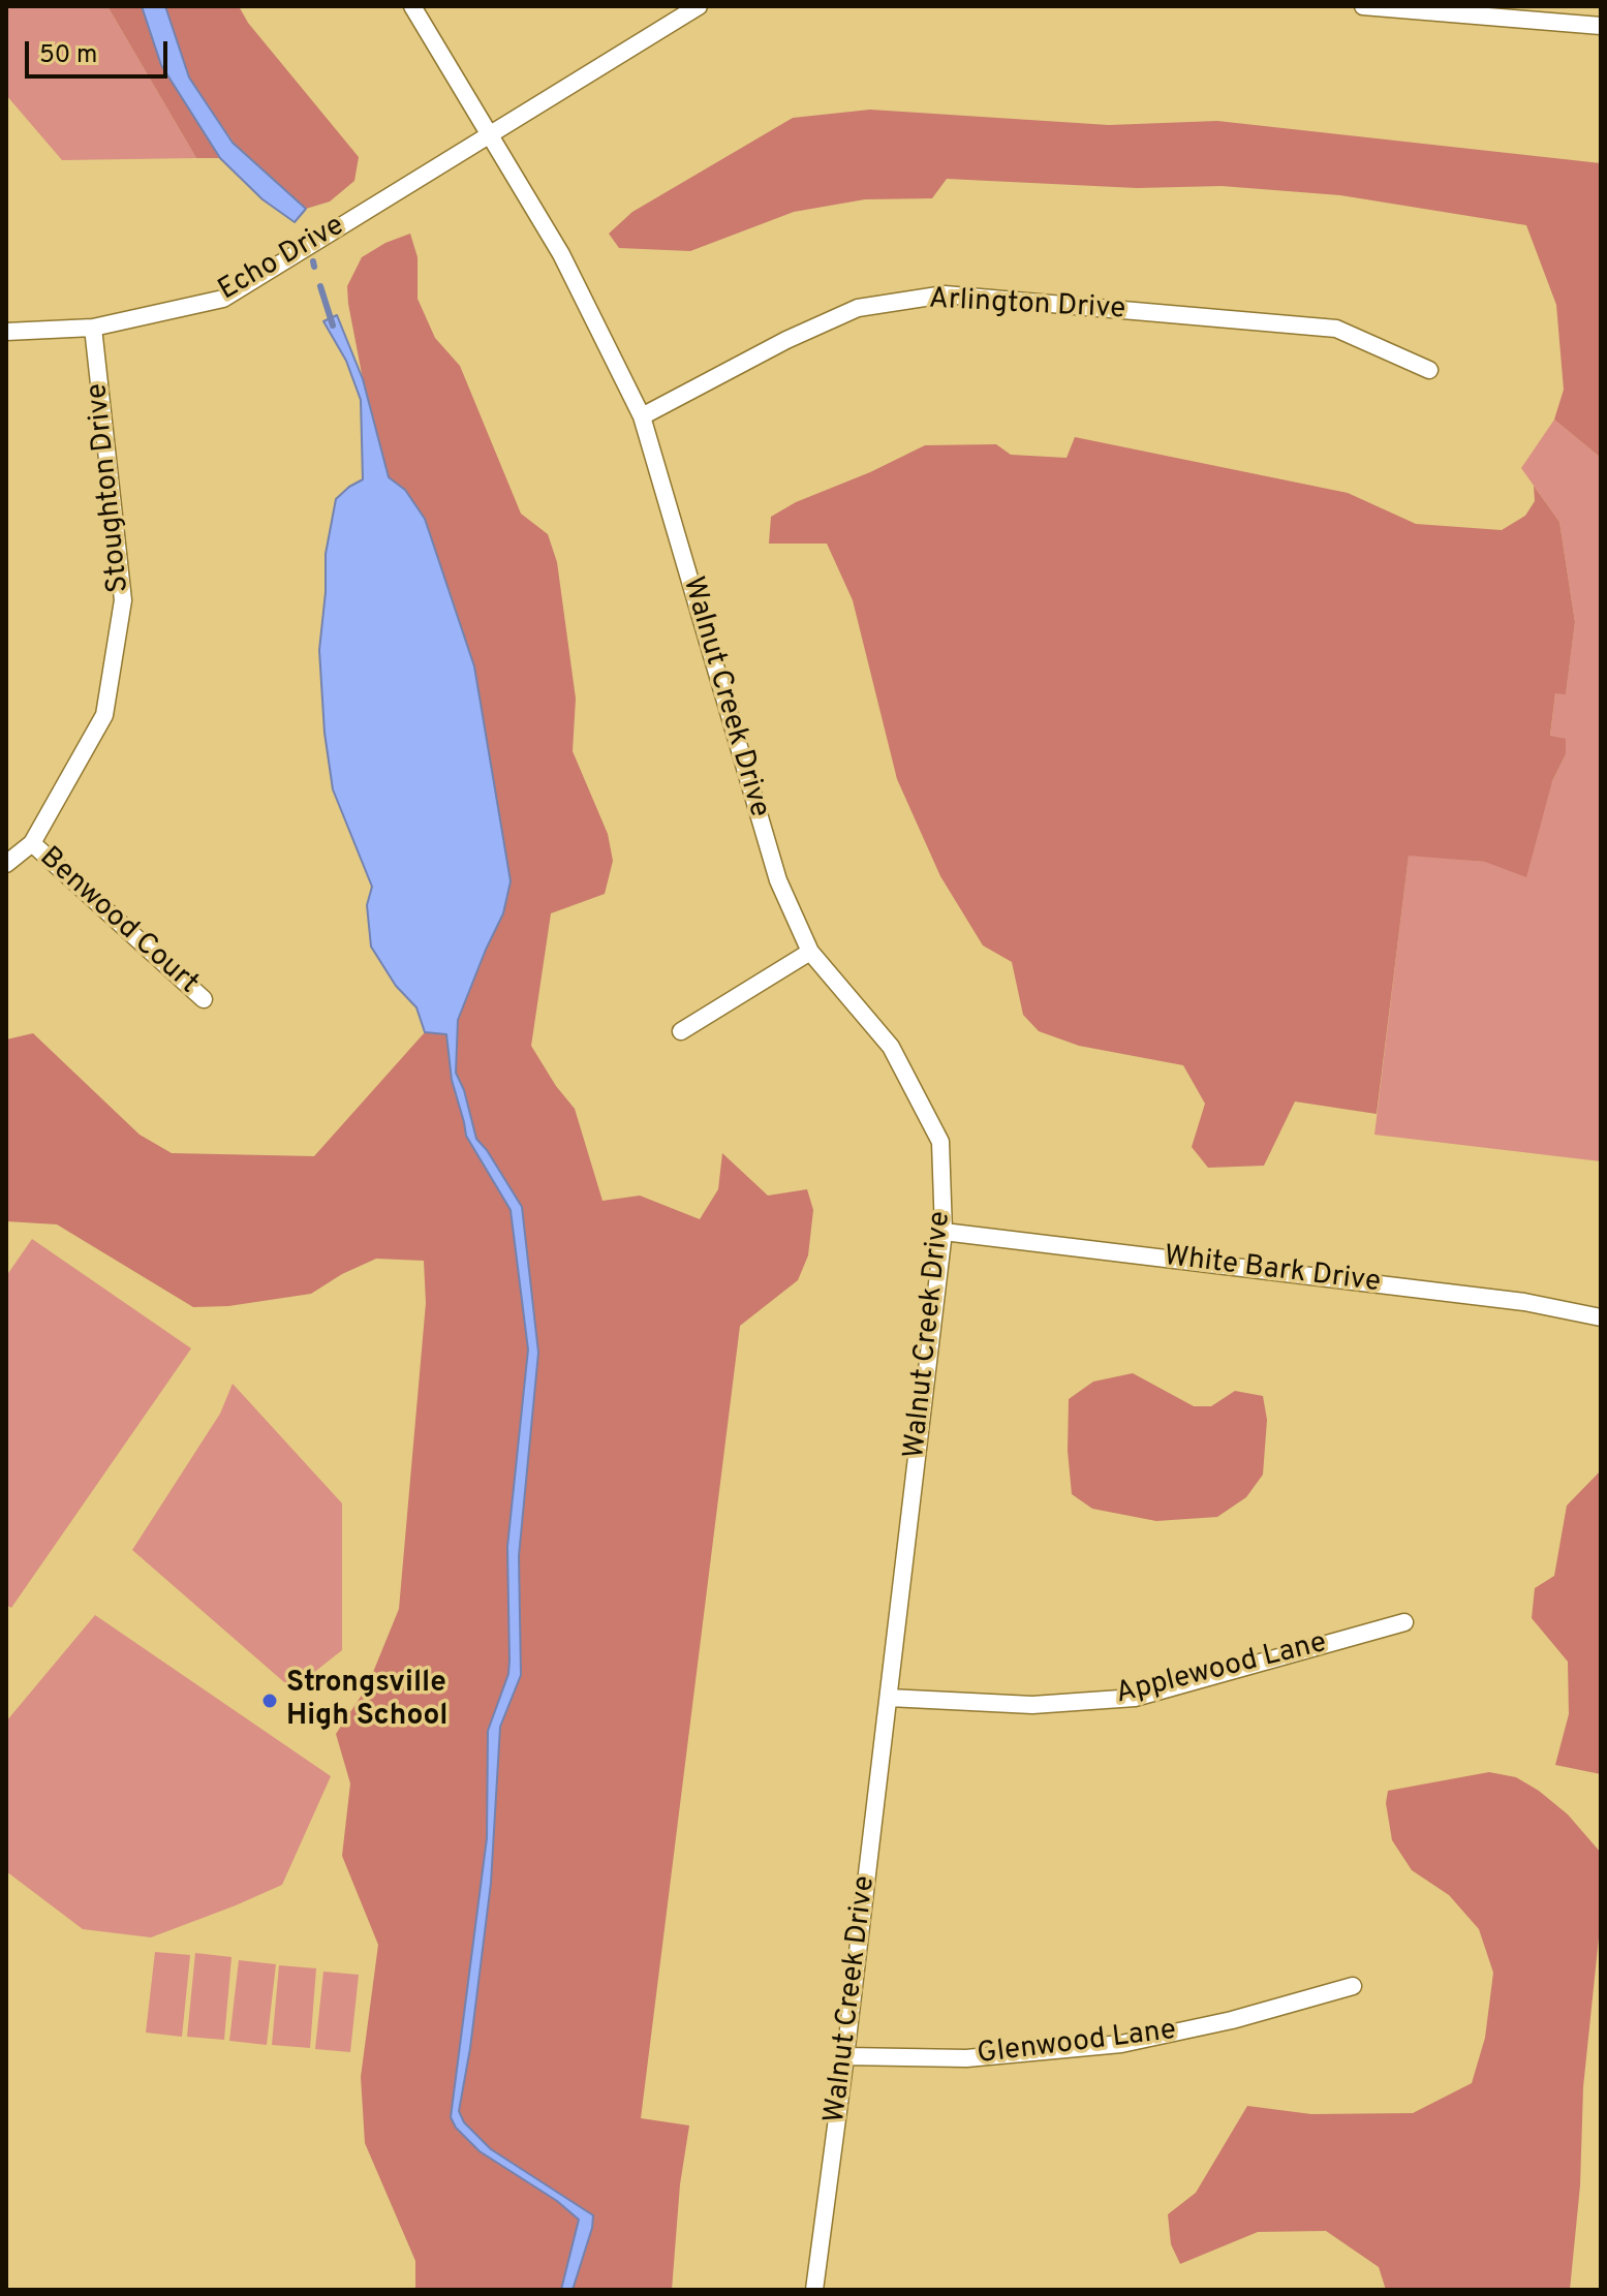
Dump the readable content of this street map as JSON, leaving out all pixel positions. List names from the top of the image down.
{
  "streets": {
    "street": [
      "Echo Drive",
      "Arlington Drive",
      "Stoughton Drive",
      "Walnut Creek Drive",
      "Benwood Court",
      "White Bark Drive",
      "Applewood Lane",
      "Glenwood Lane"
    ]
  },
  "crossings": [
    ["Echo Drive", "Stoughton Drive"],
    ["Echo Drive", "Walnut Creek Drive"],
    ["Arlington Drive", "Walnut Creek Drive"],
    ["Stoughton Drive", "Benwood Court"],
    ["Walnut Creek Drive", "White Bark Drive"],
    ["Walnut Creek Drive", "Applewood Lane"],
    ["Walnut Creek Drive", "Glenwood Lane"]
  ],
  "places": ["Strongsville High School"],
  "scale_bar": "50 m"
}
